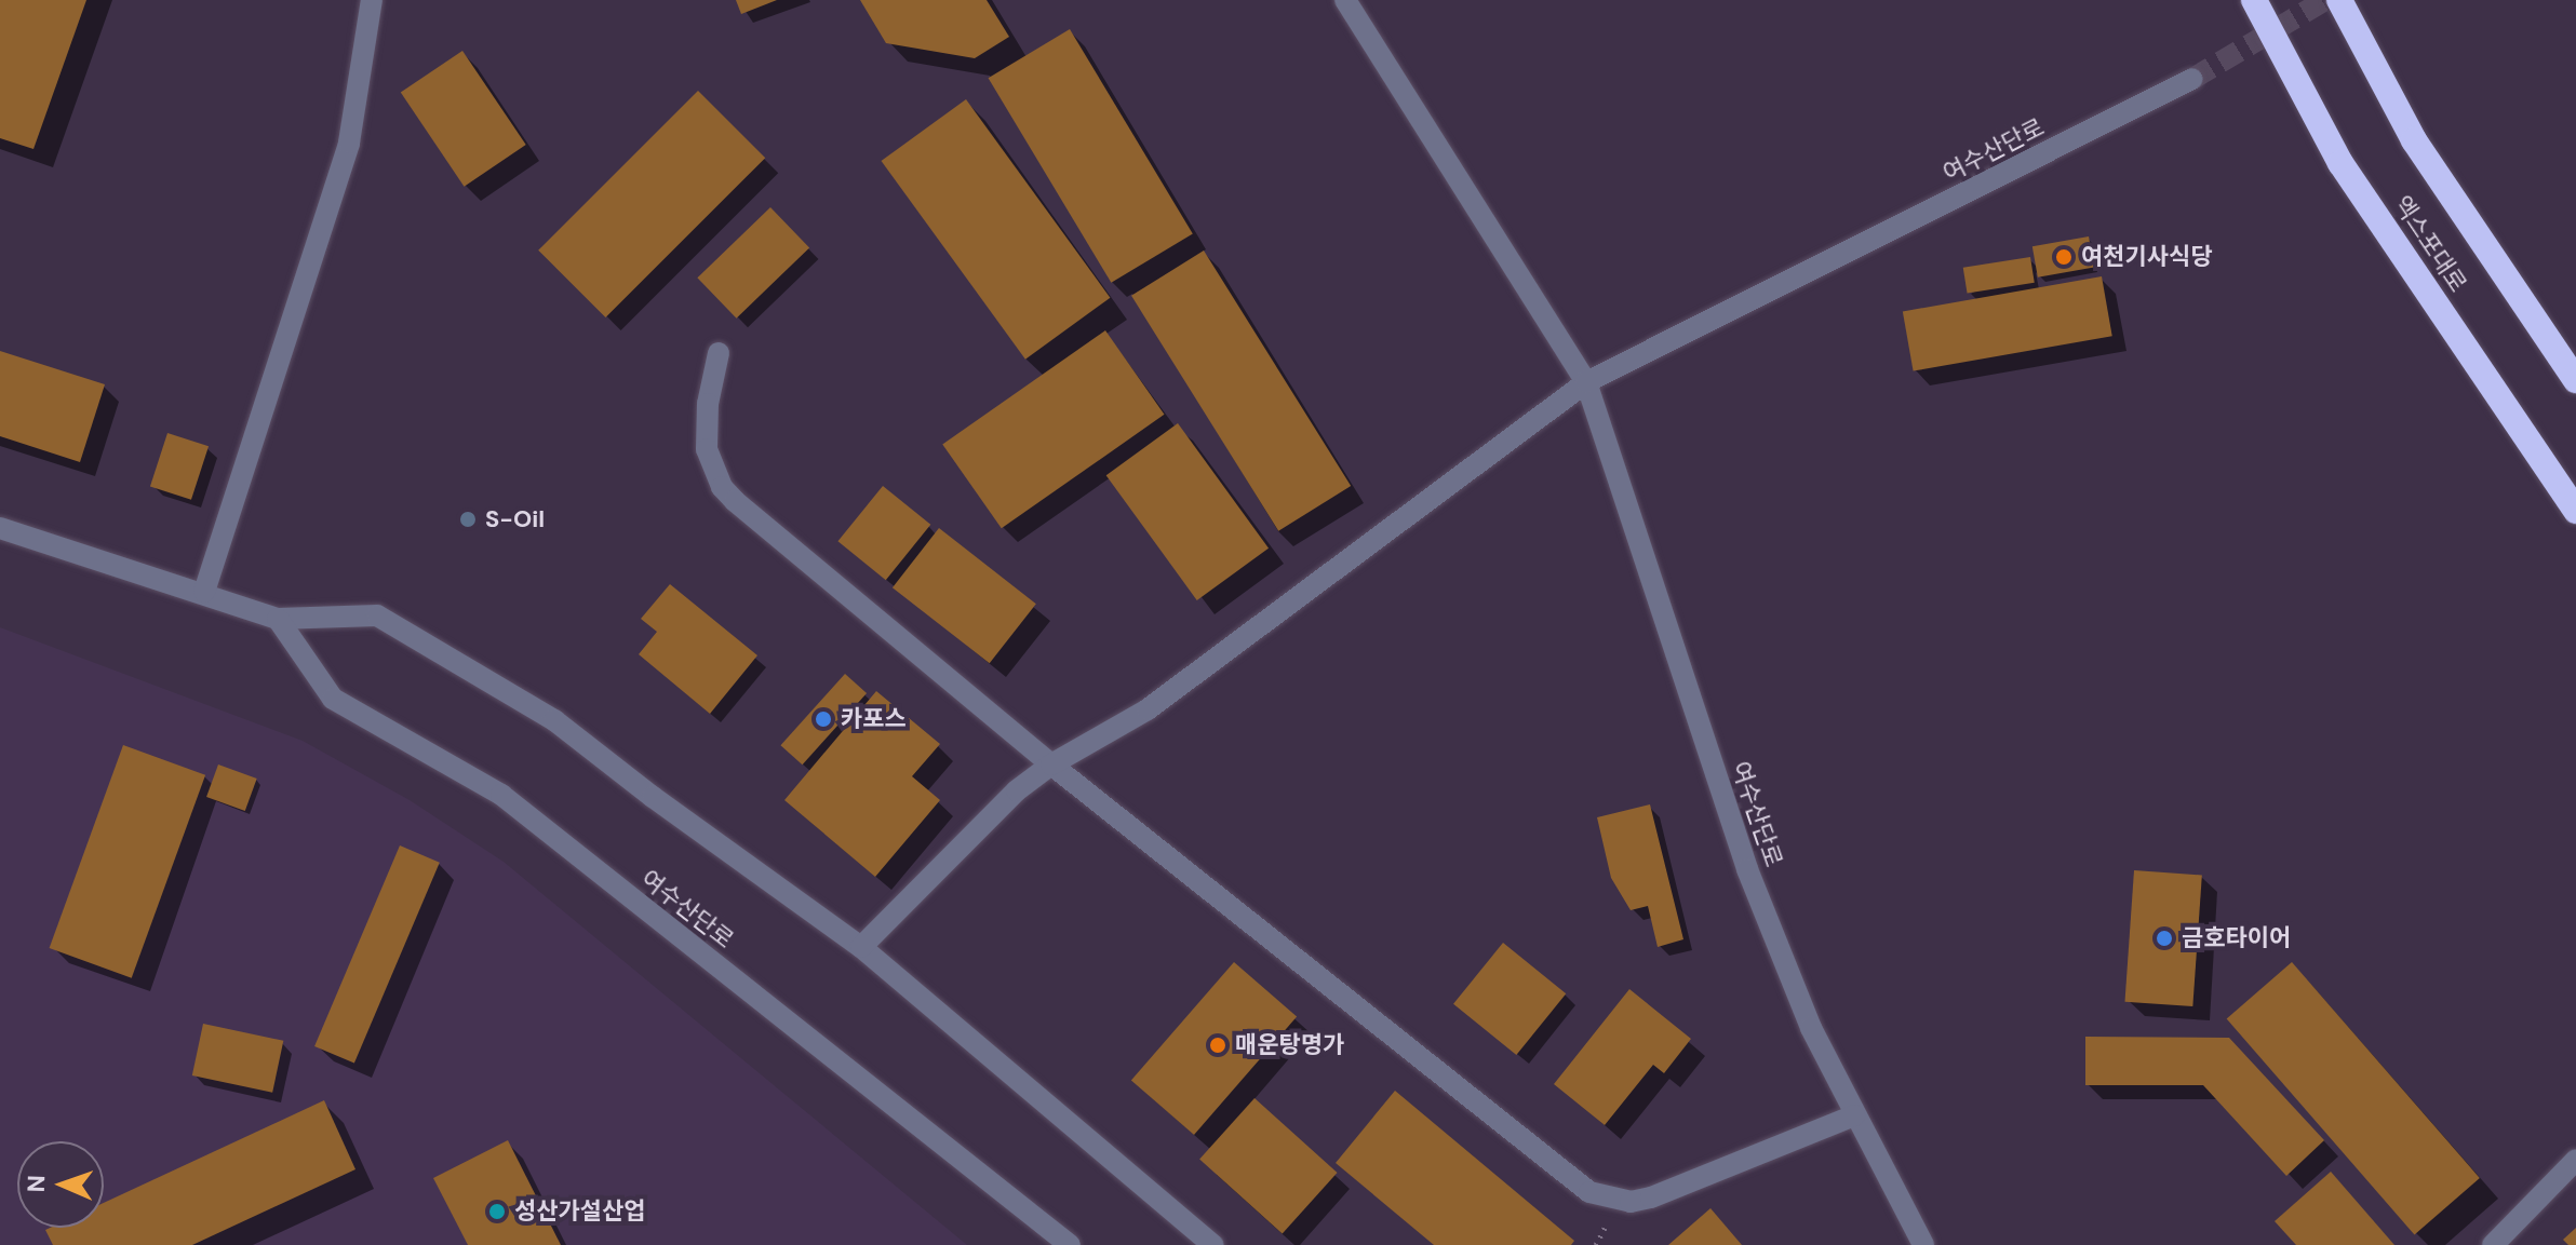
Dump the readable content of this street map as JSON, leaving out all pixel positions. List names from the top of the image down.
{
  "streets": {
    "highway": ["엑스포대로"],
    "street": ["여수산단로"]
  },
  "places": [
    "여천기사식당",
    "S-Oil",
    "카포스",
    "금호타이어",
    "매운탕명가",
    "성산가설산업"
  ],
  "north": "left"
}
